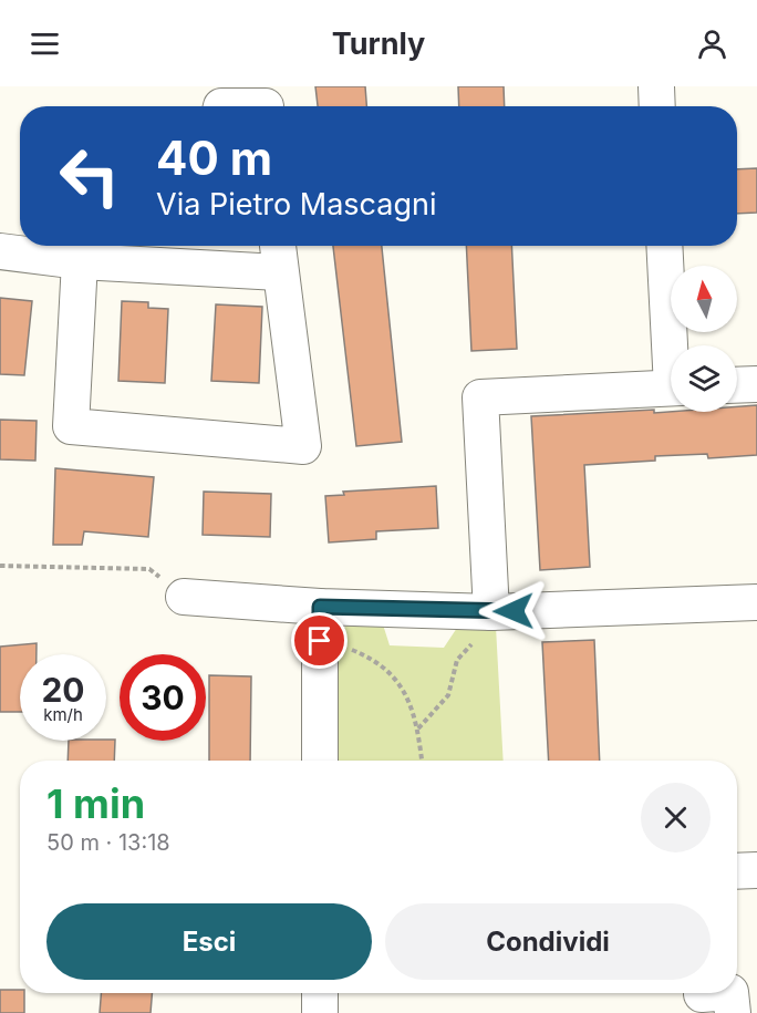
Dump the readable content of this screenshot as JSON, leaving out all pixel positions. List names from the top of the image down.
{
  "north": "top",
  "page": {
    "header": "Turnly",
    "turn": ["40 m", "Via Pietro Mascagni"],
    "speed": "20 km/h",
    "limit": "30",
    "heading": ["1 min", "50 m · 13:18"],
    "buttons": ["Esci", "Condividi"]
  }
}
